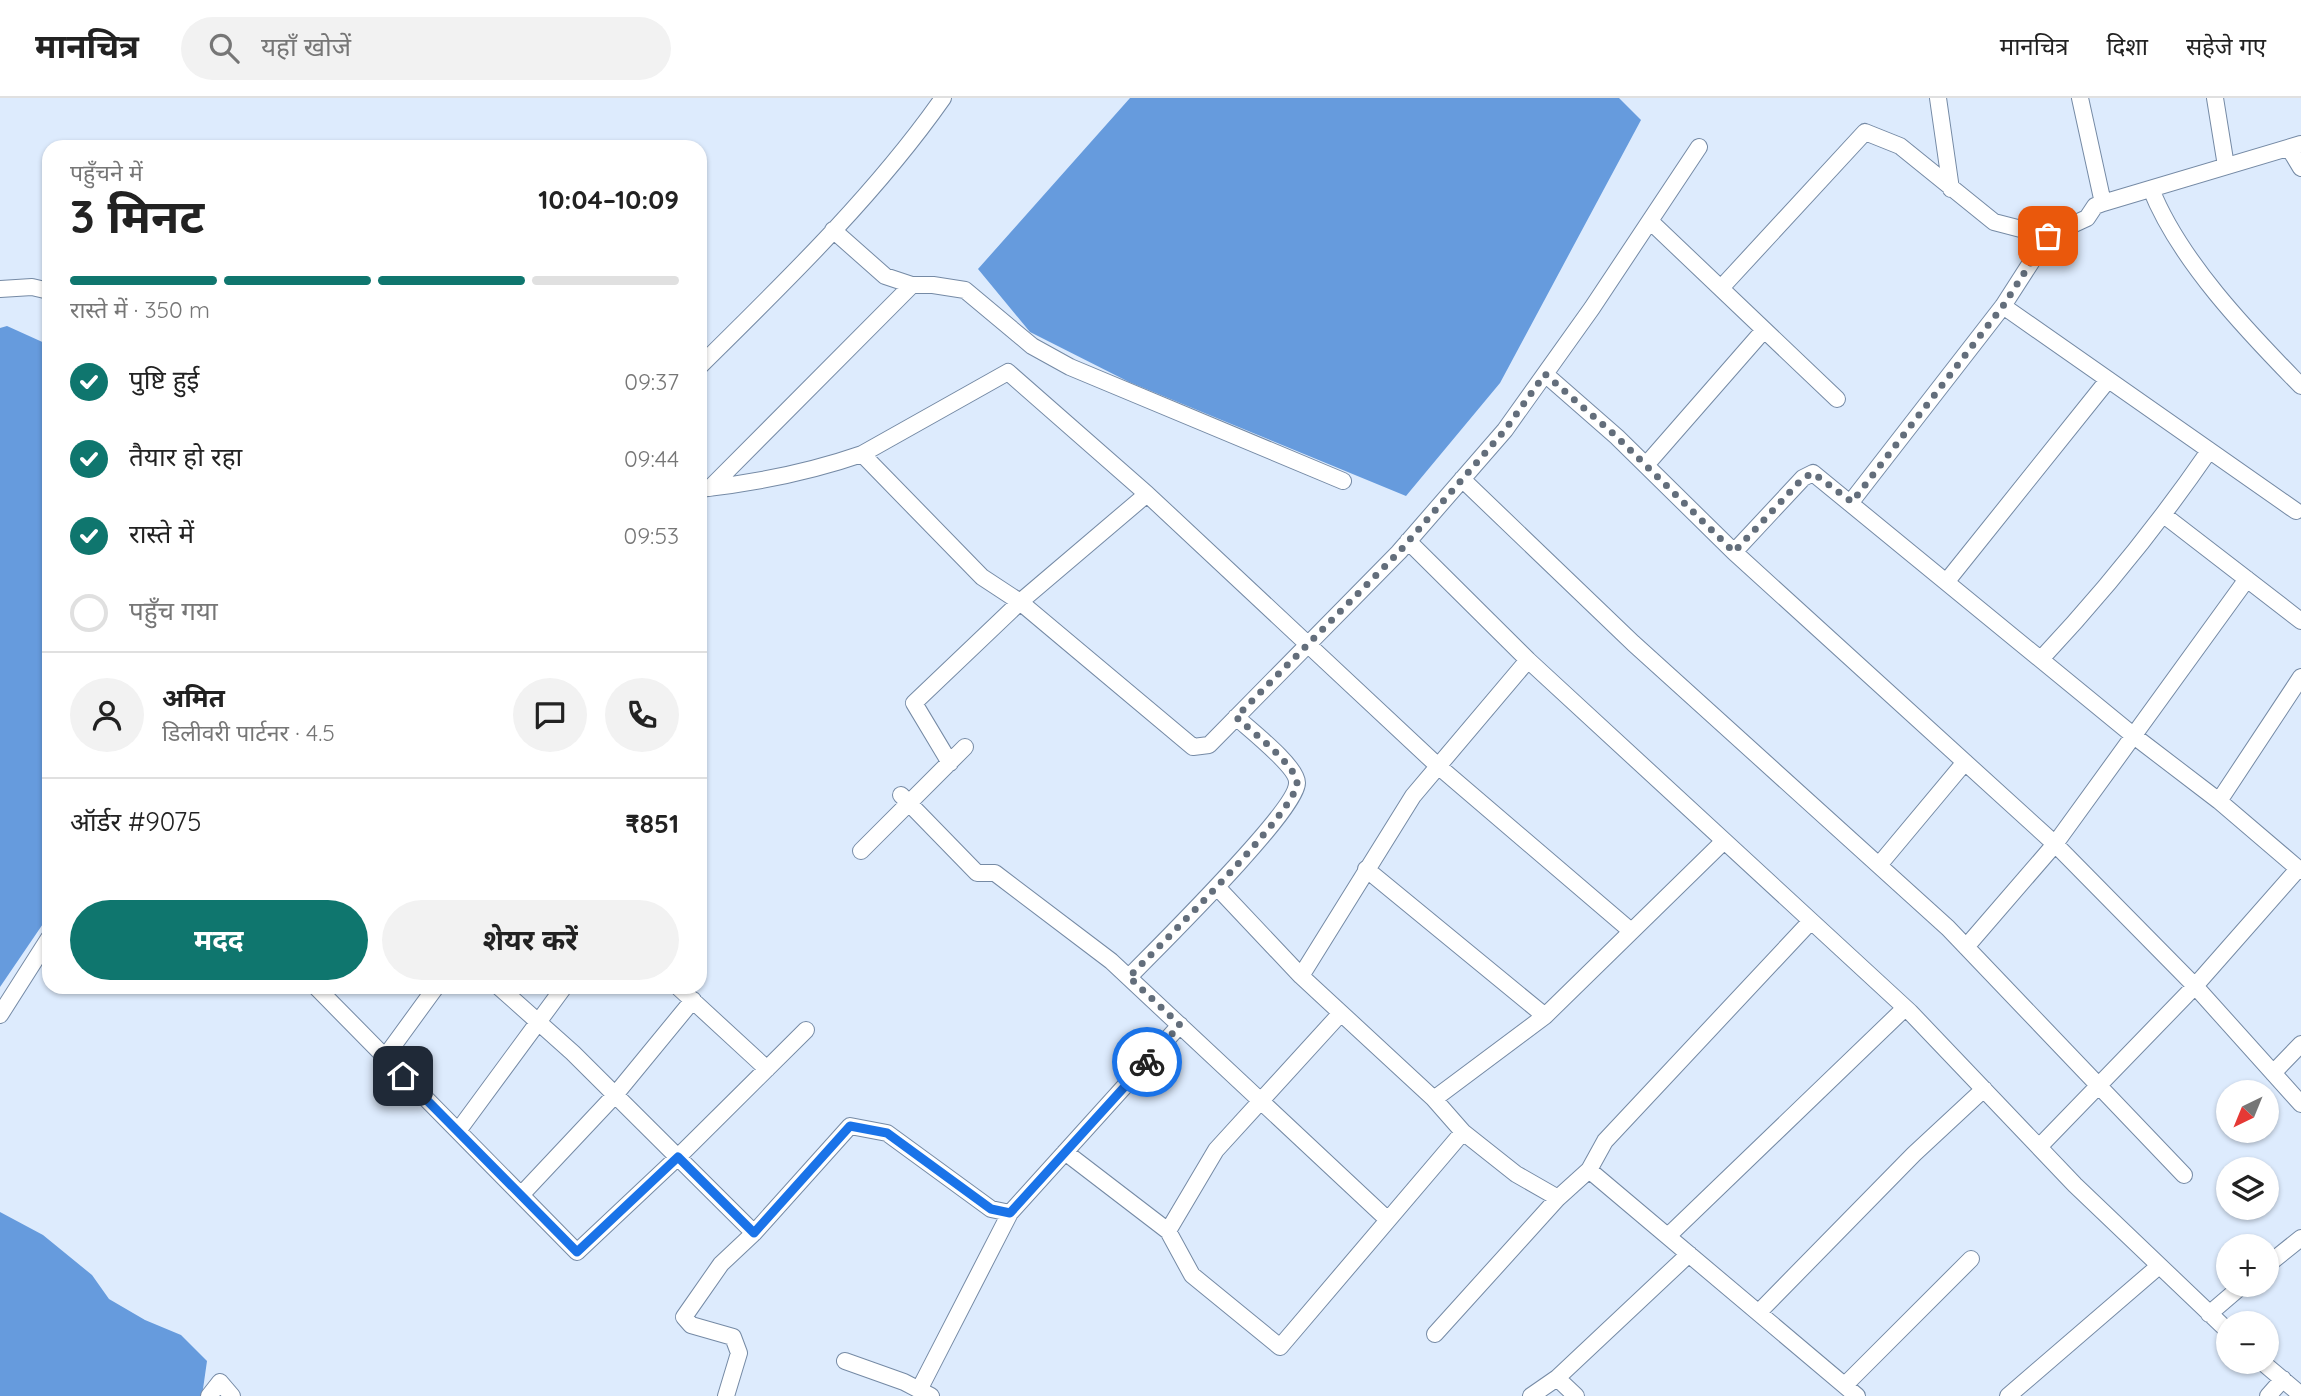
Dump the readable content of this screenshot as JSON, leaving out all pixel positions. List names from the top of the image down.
{
  "north": "bottom left",
  "page": {
    "header": "मानचित्र",
    "search": "यहाँ खोजें",
    "nav": ["मानचित्र", "दिशा", "सहेजे गए"],
    "heading": ["3 मिनट", "पहुँचने में", "10:04–10:09"],
    "panel": [
      "अमित",
      "डिलीवरी पार्टनर · 4.5",
      "ऑर्डर #9075",
      "₹851"
    ],
    "bar": "रास्ते में · 350 m",
    "list": [
      ["पुष्टि हुई", "09:37"],
      ["तैयार हो रहा", "09:44"],
      ["रास्ते में", "09:53"],
      "पहुँच गया"
    ],
    "buttons": ["मदद", "शेयर करें"],
    "map_buttons": ["+", "−"]
  }
}
